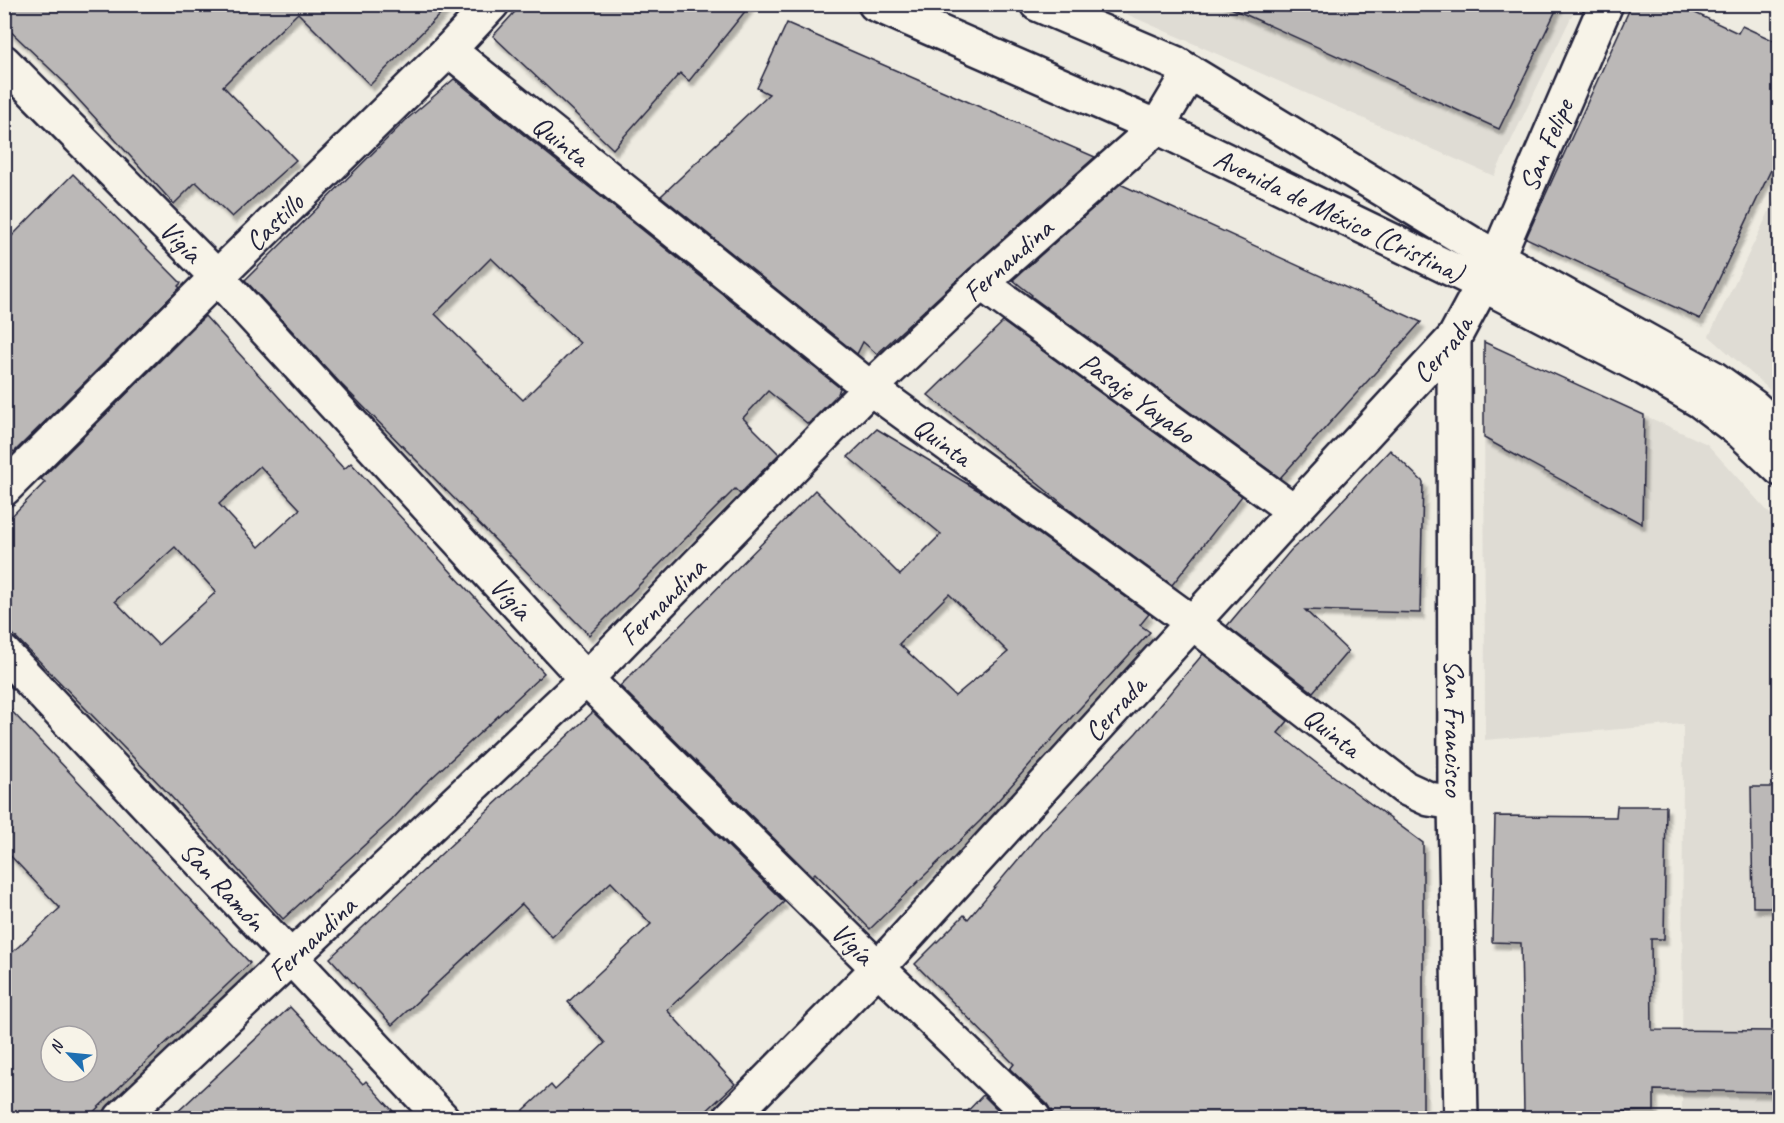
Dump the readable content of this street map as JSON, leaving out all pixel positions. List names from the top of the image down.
{
  "streets": {
    "street": [
      "Quinta",
      "San Felipe",
      "Avenida de México (Cristina)",
      "Castillo",
      "Vigía",
      "Fernandina",
      "Cerrada",
      "Pasaje Yayabo",
      "San Francisco",
      "San Ramón"
    ]
  },
  "crossings": [
    ["Quinta", "Castillo"],
    ["Quinta", "Fernandina"],
    ["Quinta", "Cerrada"],
    ["Quinta", "San Francisco"],
    ["San Felipe", "Avenida de México (Cristina)"],
    ["San Felipe", "Cerrada"],
    ["Avenida de México (Cristina)", "Fernandina"],
    ["Avenida de México (Cristina)", "Cerrada"],
    ["Castillo", "Vigía"],
    ["Vigía", "Fernandina"],
    ["Vigía", "Cerrada"],
    ["Fernandina", "Pasaje Yayabo"],
    ["Fernandina", "San Ramón"],
    ["Cerrada", "Pasaje Yayabo"],
    ["Cerrada", "San Francisco"]
  ],
  "north": "top left"
}
